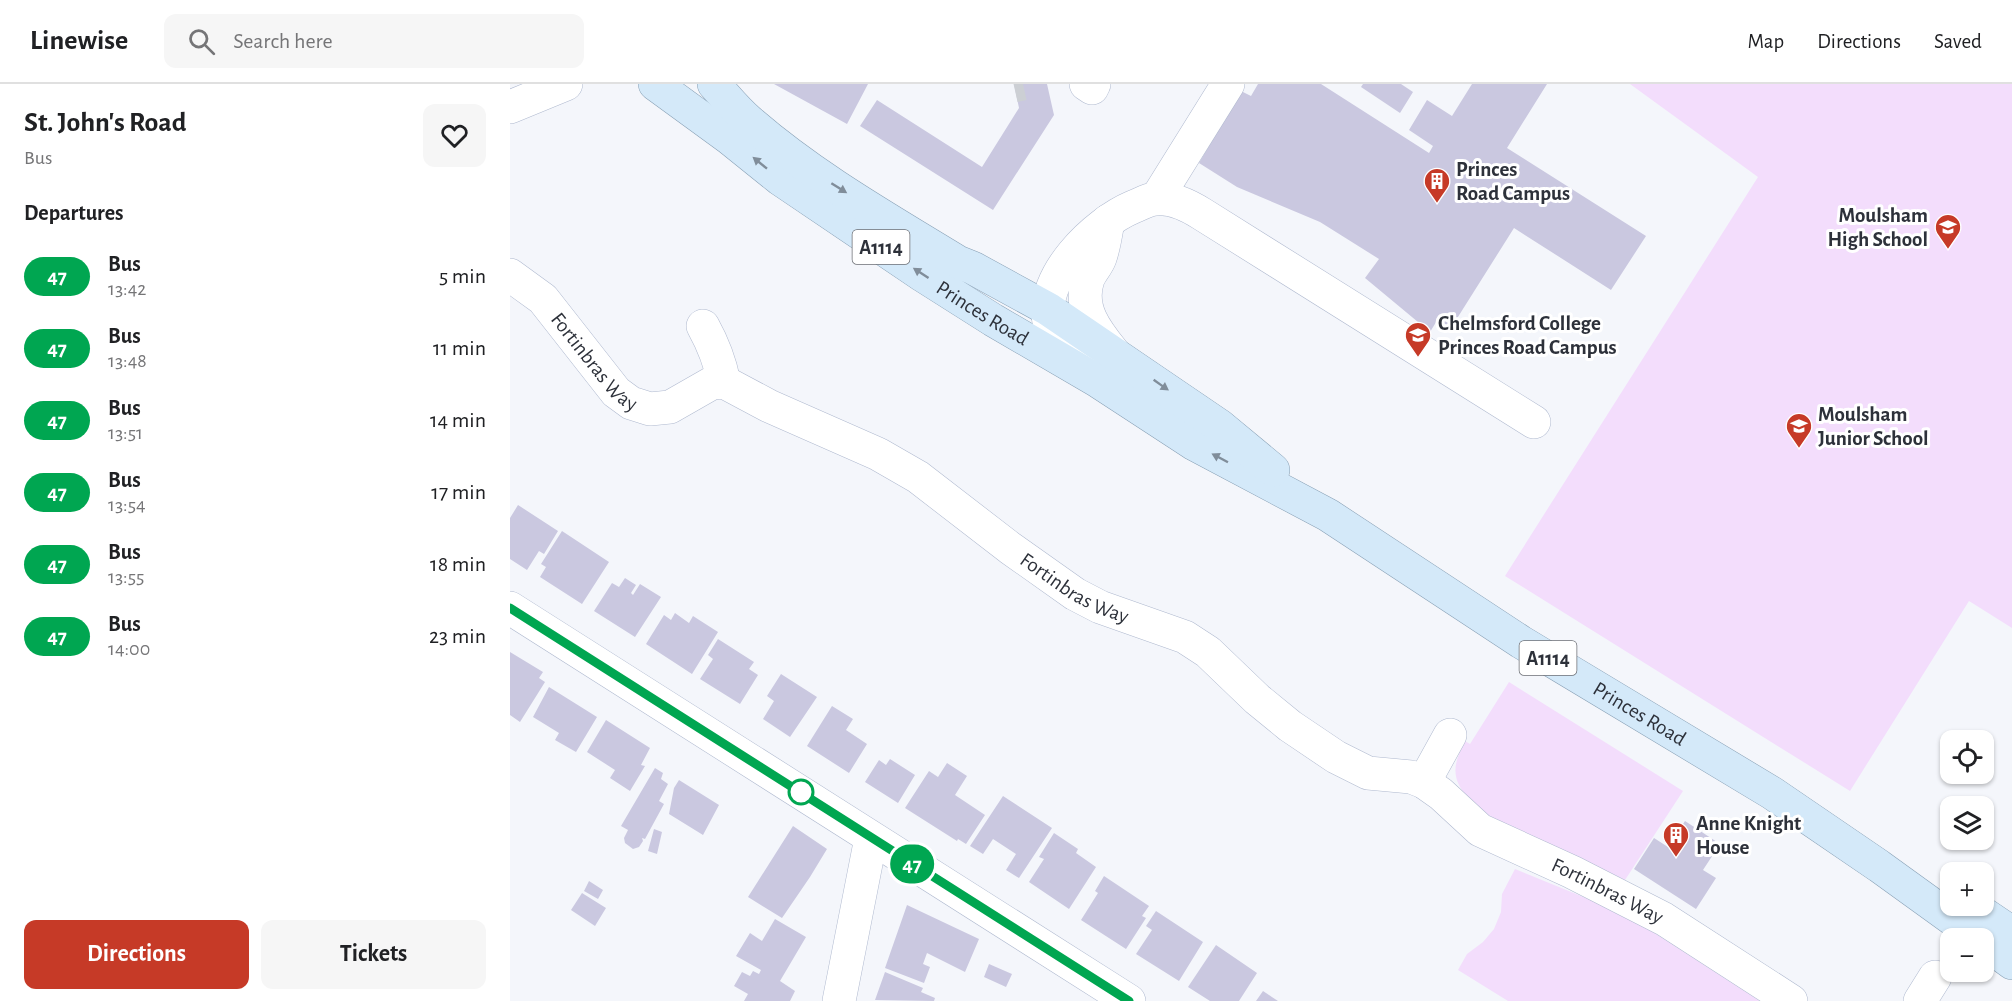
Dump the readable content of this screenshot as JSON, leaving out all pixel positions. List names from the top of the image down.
{
  "streets": {
    "main road": ["A1114", "Princes Road"],
    "street": ["Fortinbras Way"]
  },
  "places": {
    "building": ["Princes Road Campus", "Anne Knight House"],
    "school or university": ["Moulsham High School", "Chelmsford College Princes Road Campus", "Moulsham Junior School"]
  },
  "lines": ["bus line 47"],
  "page": {
    "header": "Linewise",
    "search": "Search here",
    "nav": ["Map", "Directions", "Saved"],
    "heading": [
      ["St. John's Road", "Bus"],
      "Departures"
    ],
    "on_map": "47",
    "list": [
      {
        "mark": "47",
        "name": "Bus",
        "note": "13:42",
        "value": "5 min"
      },
      {
        "mark": "47",
        "name": "Bus",
        "note": "13:48",
        "value": "11 min"
      },
      {
        "mark": "47",
        "name": "Bus",
        "note": "13:51",
        "value": "14 min"
      },
      {
        "mark": "47",
        "name": "Bus",
        "note": "13:54",
        "value": "17 min"
      },
      {
        "mark": "47",
        "name": "Bus",
        "note": "13:55",
        "value": "18 min"
      },
      {
        "mark": "47",
        "name": "Bus",
        "note": "14:00",
        "value": "23 min"
      }
    ],
    "map_buttons": ["+", "−"],
    "buttons": ["Directions", "Tickets"]
  }
}
